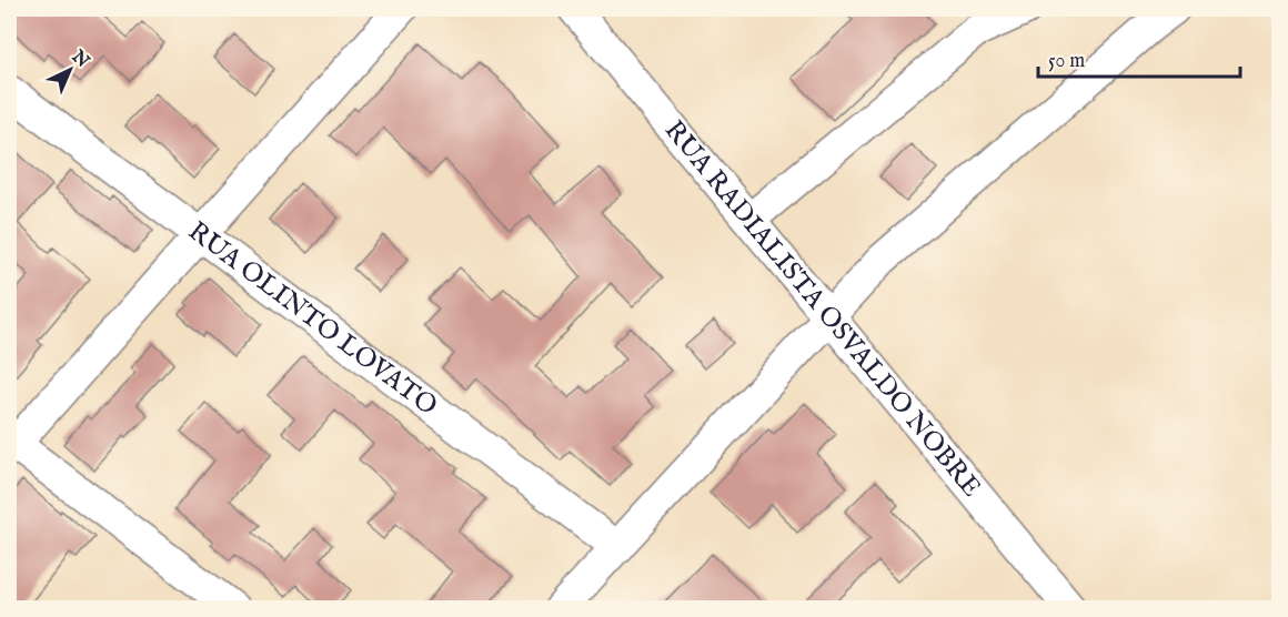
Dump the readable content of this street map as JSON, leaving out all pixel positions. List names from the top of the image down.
{
  "streets": {
    "street": ["RUA RADIALISTA OSVALDO NOBRE", "RUA OLINTO LOVATO"]
  },
  "scale_bar": "50 m",
  "north": "top right"
}
